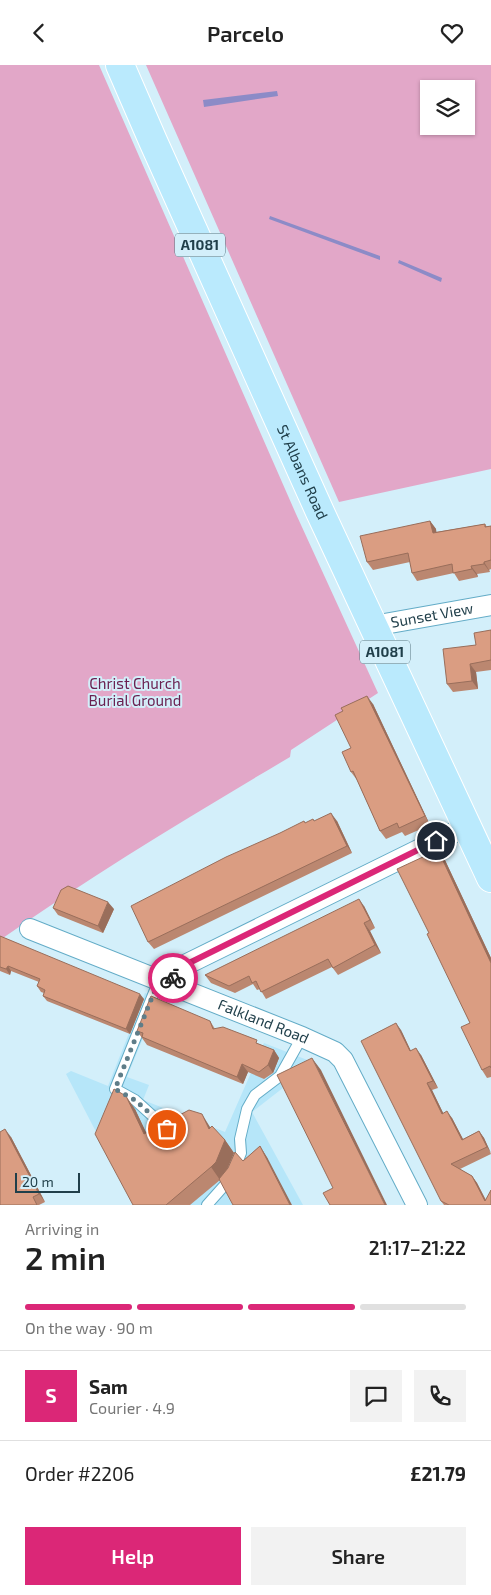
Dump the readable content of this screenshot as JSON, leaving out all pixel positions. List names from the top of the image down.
{
  "streets": {
    "main road": ["A1081", "St Albans Road"],
    "street": ["Sunset View", "Falkland Road"]
  },
  "crossings": [
    ["St Albans Road", "Sunset View"]
  ],
  "parks": ["Christ Church Burial Ground"],
  "scale_bar": "20 m",
  "page": {
    "header": "Parcelo",
    "scale": "20 m",
    "heading": ["2 min", "Arriving in", "21:17–21:22"],
    "panel": [
      "Sam",
      "Courier · 4.9",
      "Order #2206",
      "£21.79"
    ],
    "bar": "On the way · 90 m",
    "round": "S",
    "buttons": ["Help", "Share"]
  }
}
